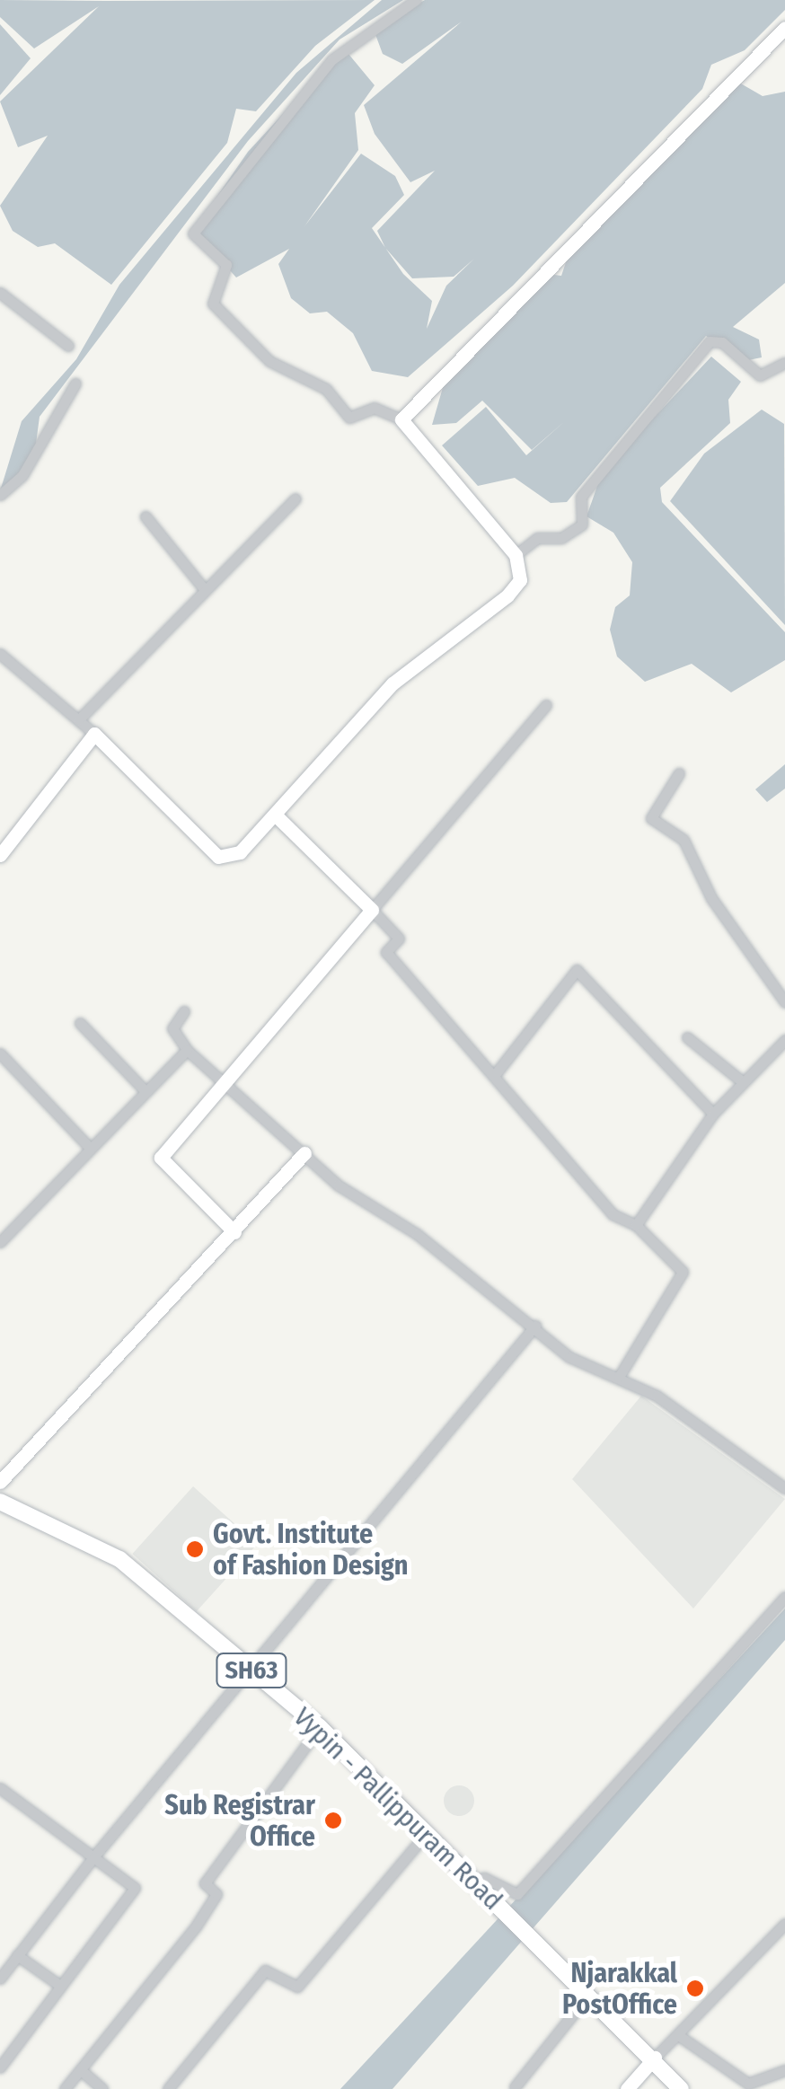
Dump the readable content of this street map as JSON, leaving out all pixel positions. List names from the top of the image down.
{
  "streets": {
    "main road": ["SH63", "Vypin - Pallippuram Road"]
  },
  "places": ["Govt. Institute of Fashion Design", "Sub Registrar Office", "Njarakkal PostOffice"]
}
